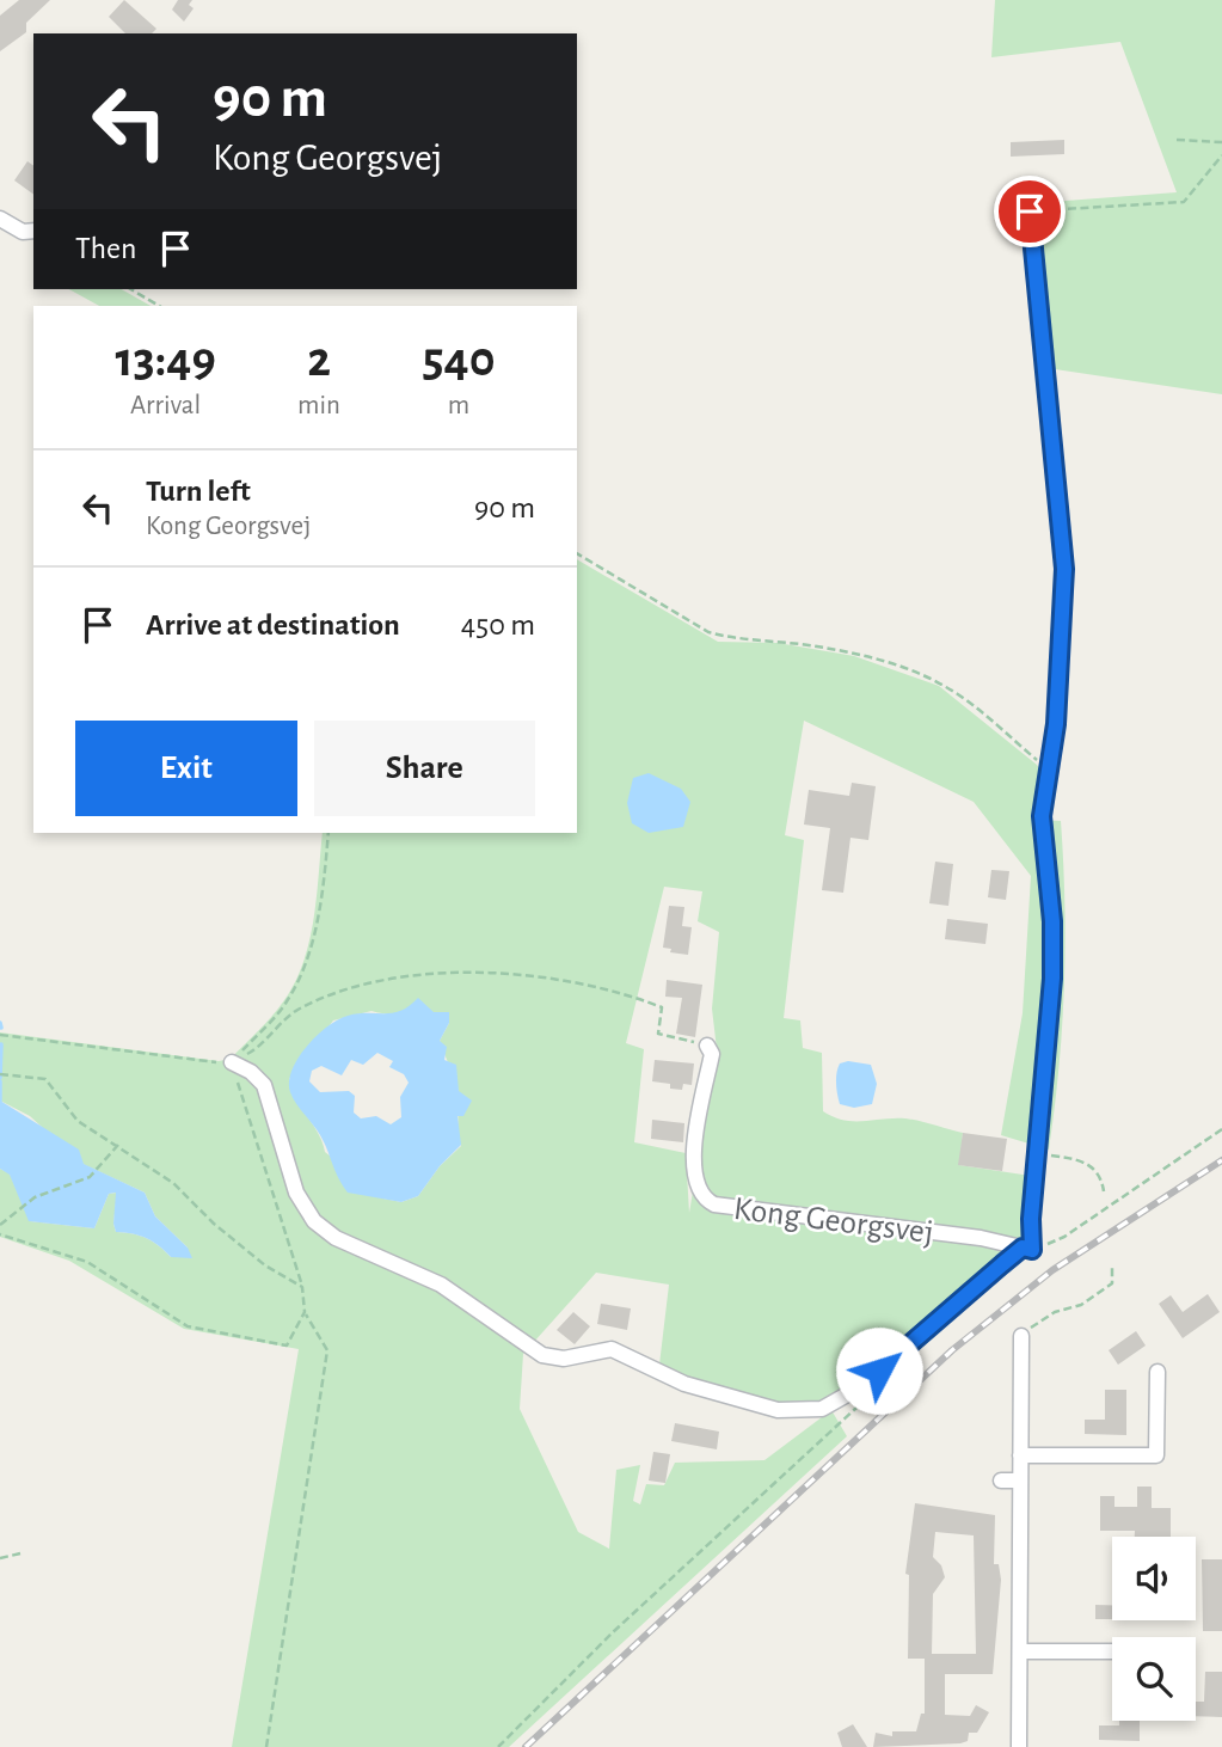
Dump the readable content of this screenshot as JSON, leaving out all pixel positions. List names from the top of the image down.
{
  "streets": {
    "street": ["Kong Georgsvej"]
  },
  "page": {
    "turn": ["90 m", "Kong Georgsvej"],
    "then": "Then",
    "eta": [
      "13:49",
      "Arrival",
      "2",
      "min",
      "540",
      "m"
    ],
    "list": [
      {
        "name": "Turn left",
        "note": "Kong Georgsvej",
        "value": "90 m"
      },
      {
        "name": "Arrive at destination",
        "value": "450 m"
      }
    ],
    "buttons": ["Exit", "Share"]
  }
}
